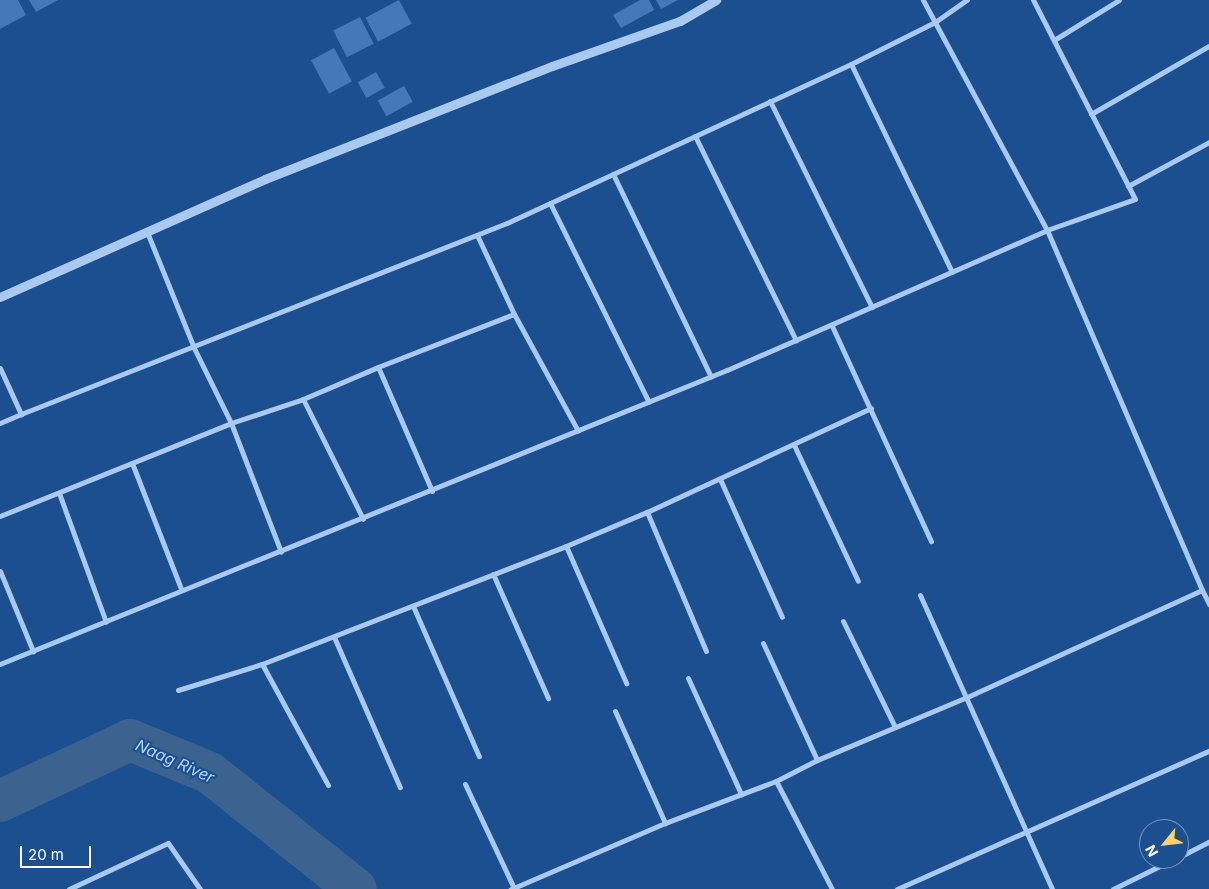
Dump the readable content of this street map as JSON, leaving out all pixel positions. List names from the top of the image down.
{
  "water": ["Naag River"],
  "scale_bar": "20 m",
  "north": "bottom left"
}
